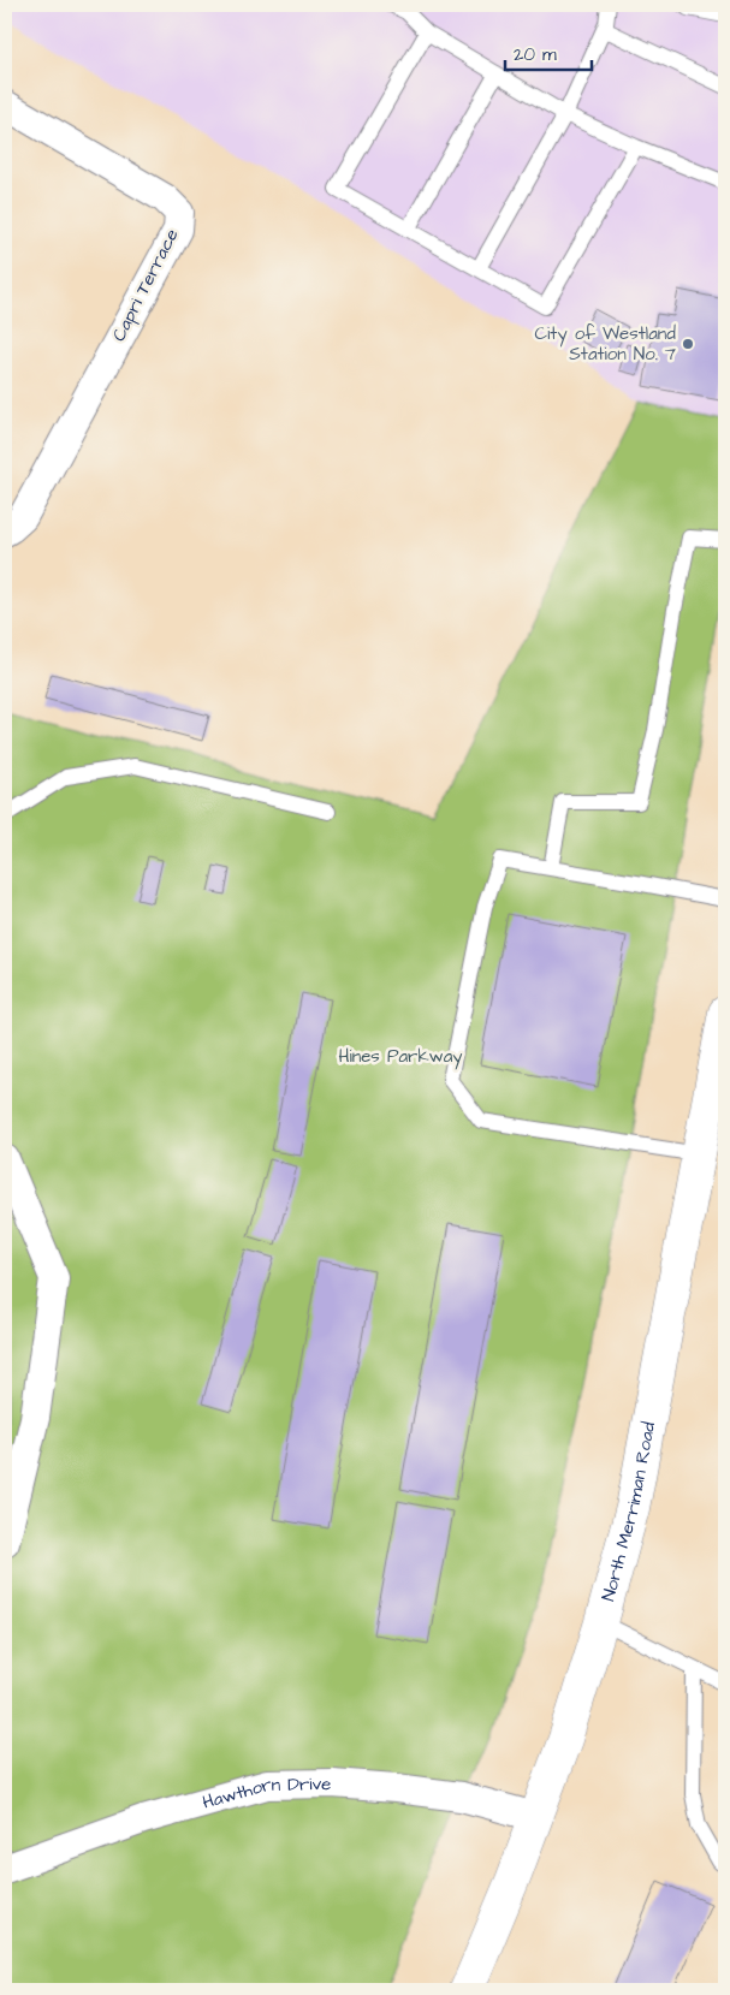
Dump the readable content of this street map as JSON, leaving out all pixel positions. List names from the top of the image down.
{
  "streets": {
    "main road": ["North Merriman Road"],
    "street": ["Capri Terrace", "Hawthorn Drive"]
  },
  "crossings": [
    ["North Merriman Road", "Hawthorn Drive"]
  ],
  "parks": ["Hines Parkway"],
  "places": ["City of Westland Station No. 7"],
  "scale_bar": "20 m"
}
